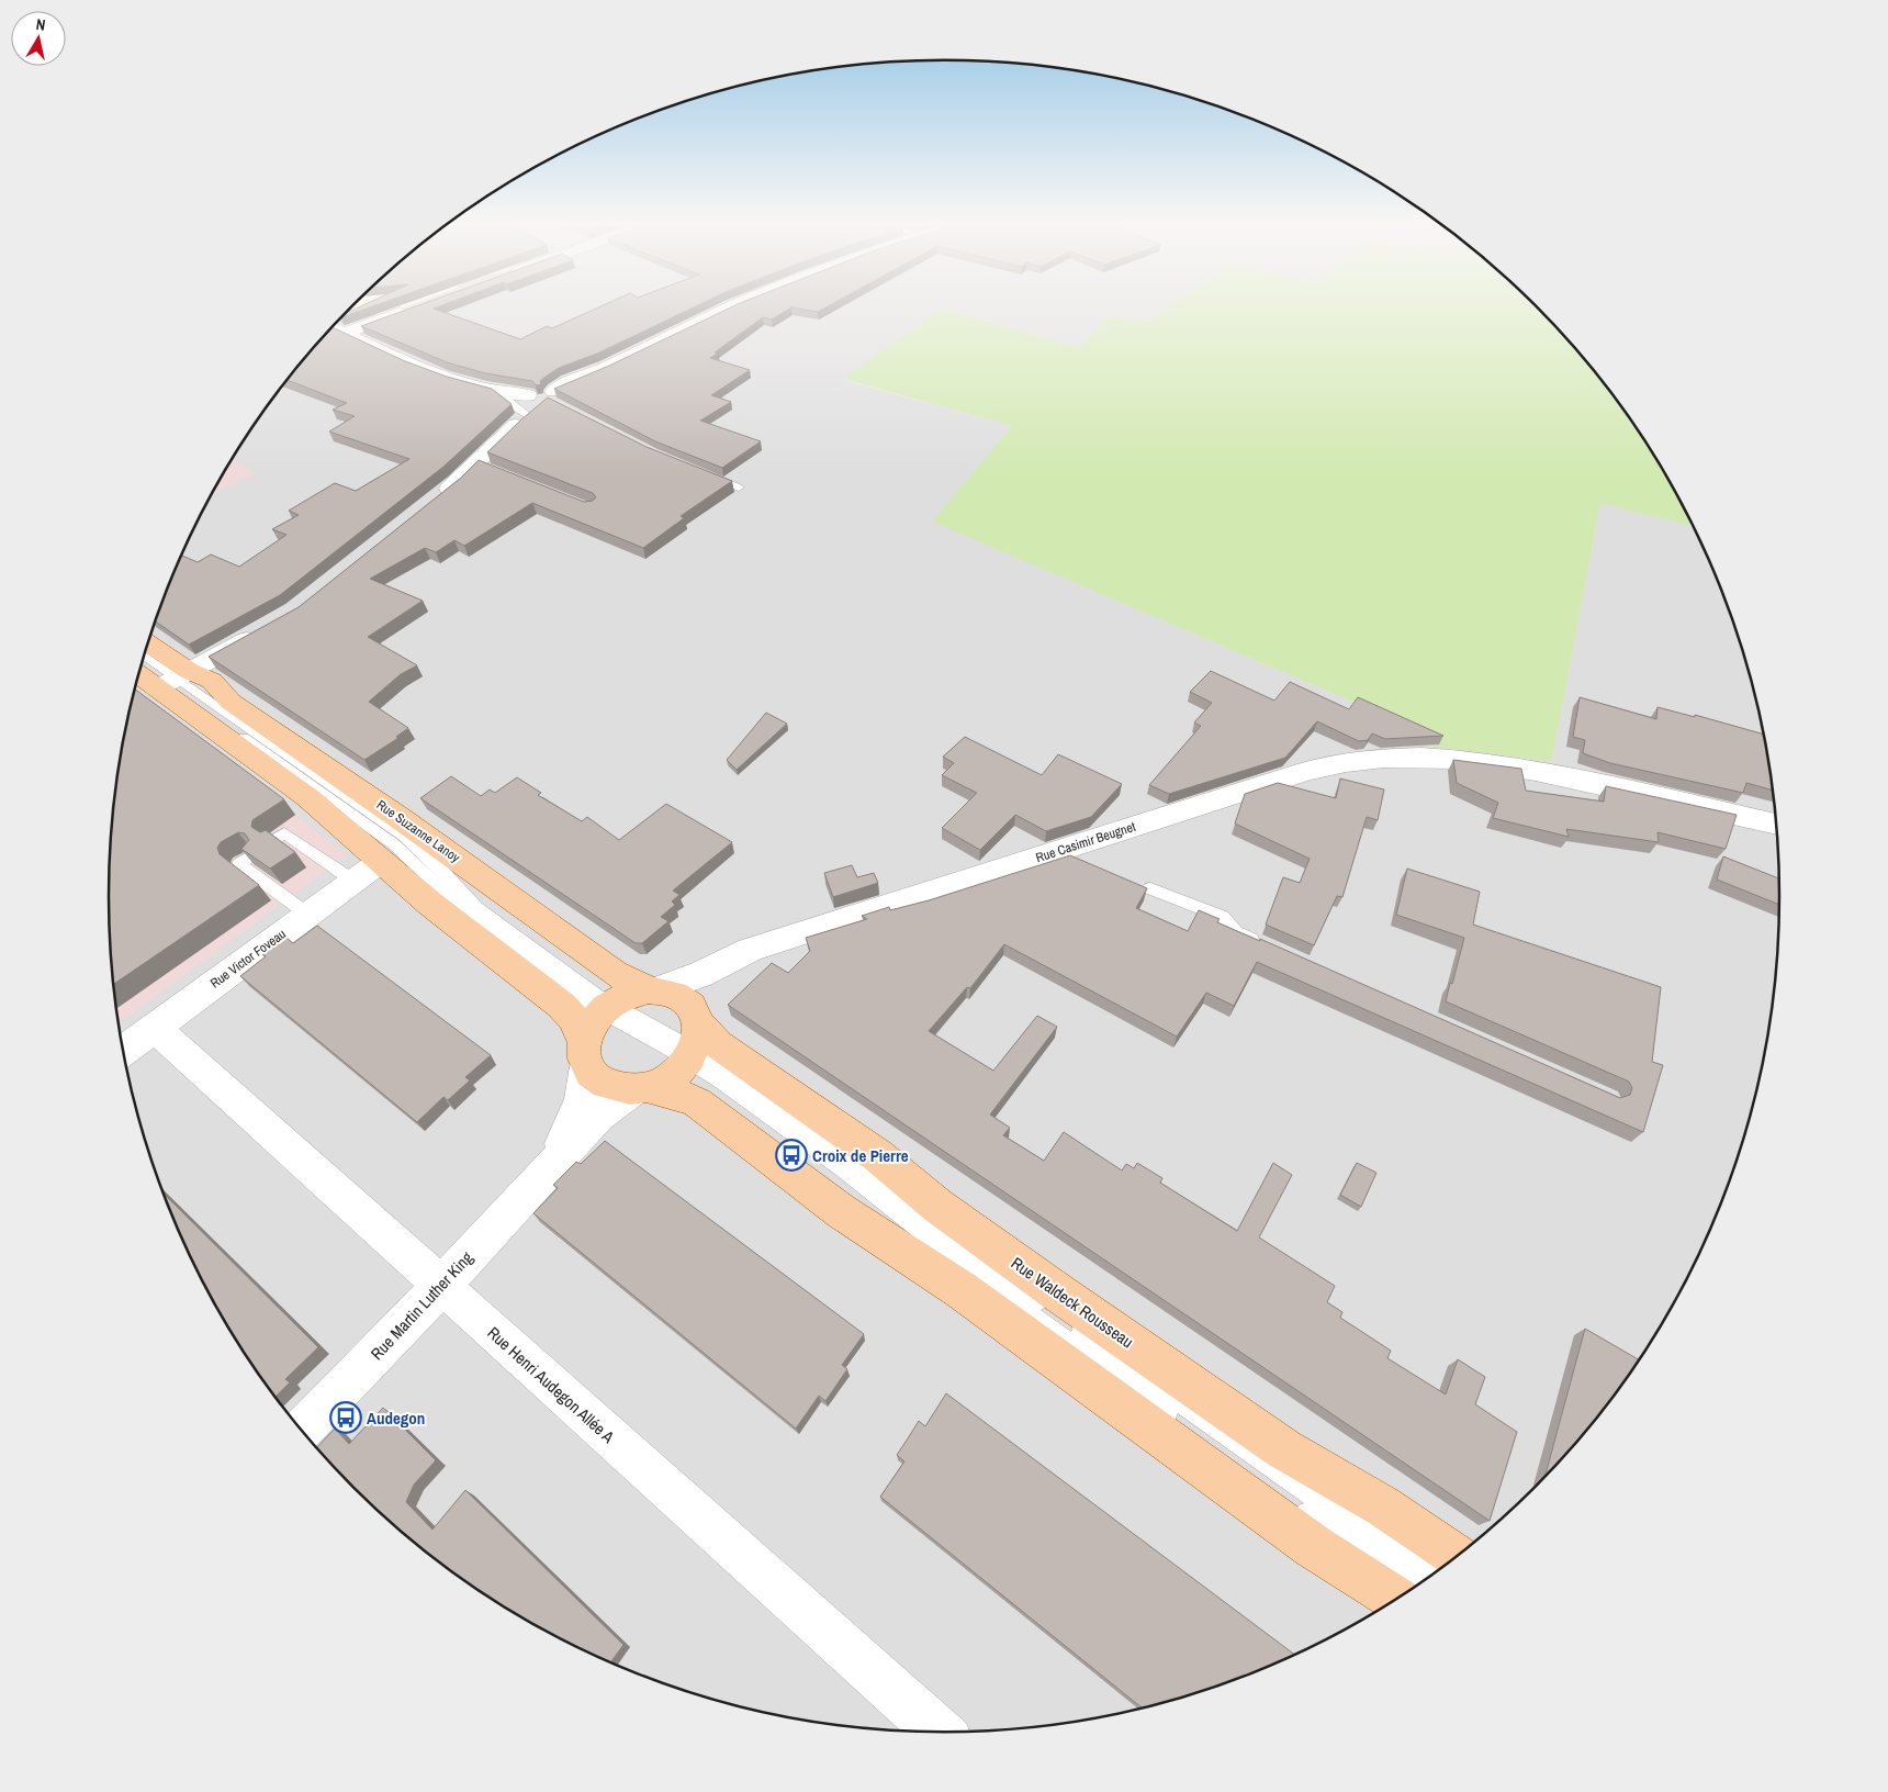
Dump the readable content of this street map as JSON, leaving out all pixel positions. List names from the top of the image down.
{
  "streets": {
    "main road": ["Rue Suzanne Lanoy", "Rue Waldeck Rousseau"],
    "street": [
      "Rue Casimir Beugnet",
      "Rue Victor Foveau",
      "Rue Martin Luther King",
      "Rue Henri Audegon Allée A"
    ]
  },
  "crossings": [
    ["Rue Suzanne Lanoy", "Rue Casimir Beugnet"],
    ["Rue Suzanne Lanoy", "Rue Waldeck Rousseau"],
    ["Rue Casimir Beugnet", "Rue Waldeck Rousseau"],
    ["Rue Victor Foveau", "Rue Henri Audegon Allée A"],
    ["Rue Martin Luther King", "Rue Henri Audegon Allée A"]
  ],
  "places": {
    "bus stop": ["Croix de Pierre", "Audegon"]
  },
  "north": "top"
}
